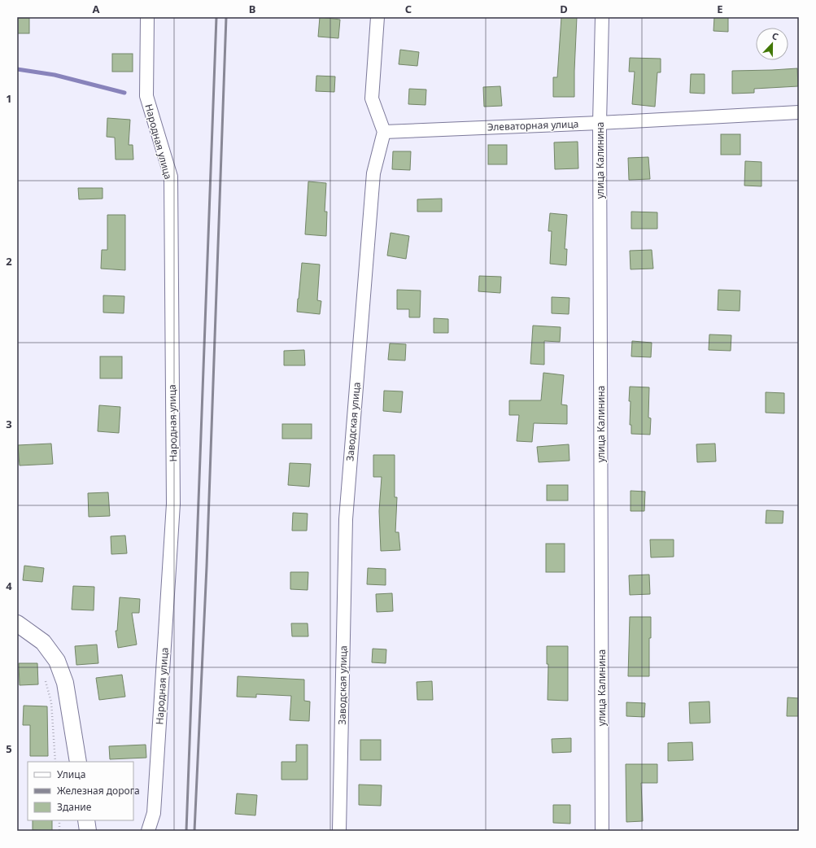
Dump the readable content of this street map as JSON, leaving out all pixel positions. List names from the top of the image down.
{
  "streets": {
    "street": [
      "Элеваторная улица",
      "Народная улица",
      "улица Калинина",
      "Заводская улица"
    ]
  },
  "crossings": [
    ["Элеваторная улица", "улица Калинина"],
    ["Элеваторная улица", "Заводская улица"]
  ],
  "legend": ["Улица", "Железная дорога", "Здание"],
  "north": "top",
  "grid": {
    "columns": [
      "A",
      "B",
      "C",
      "D",
      "E"
    ],
    "rows": [
      "1",
      "2",
      "3",
      "4",
      "5"
    ]
  }
}
